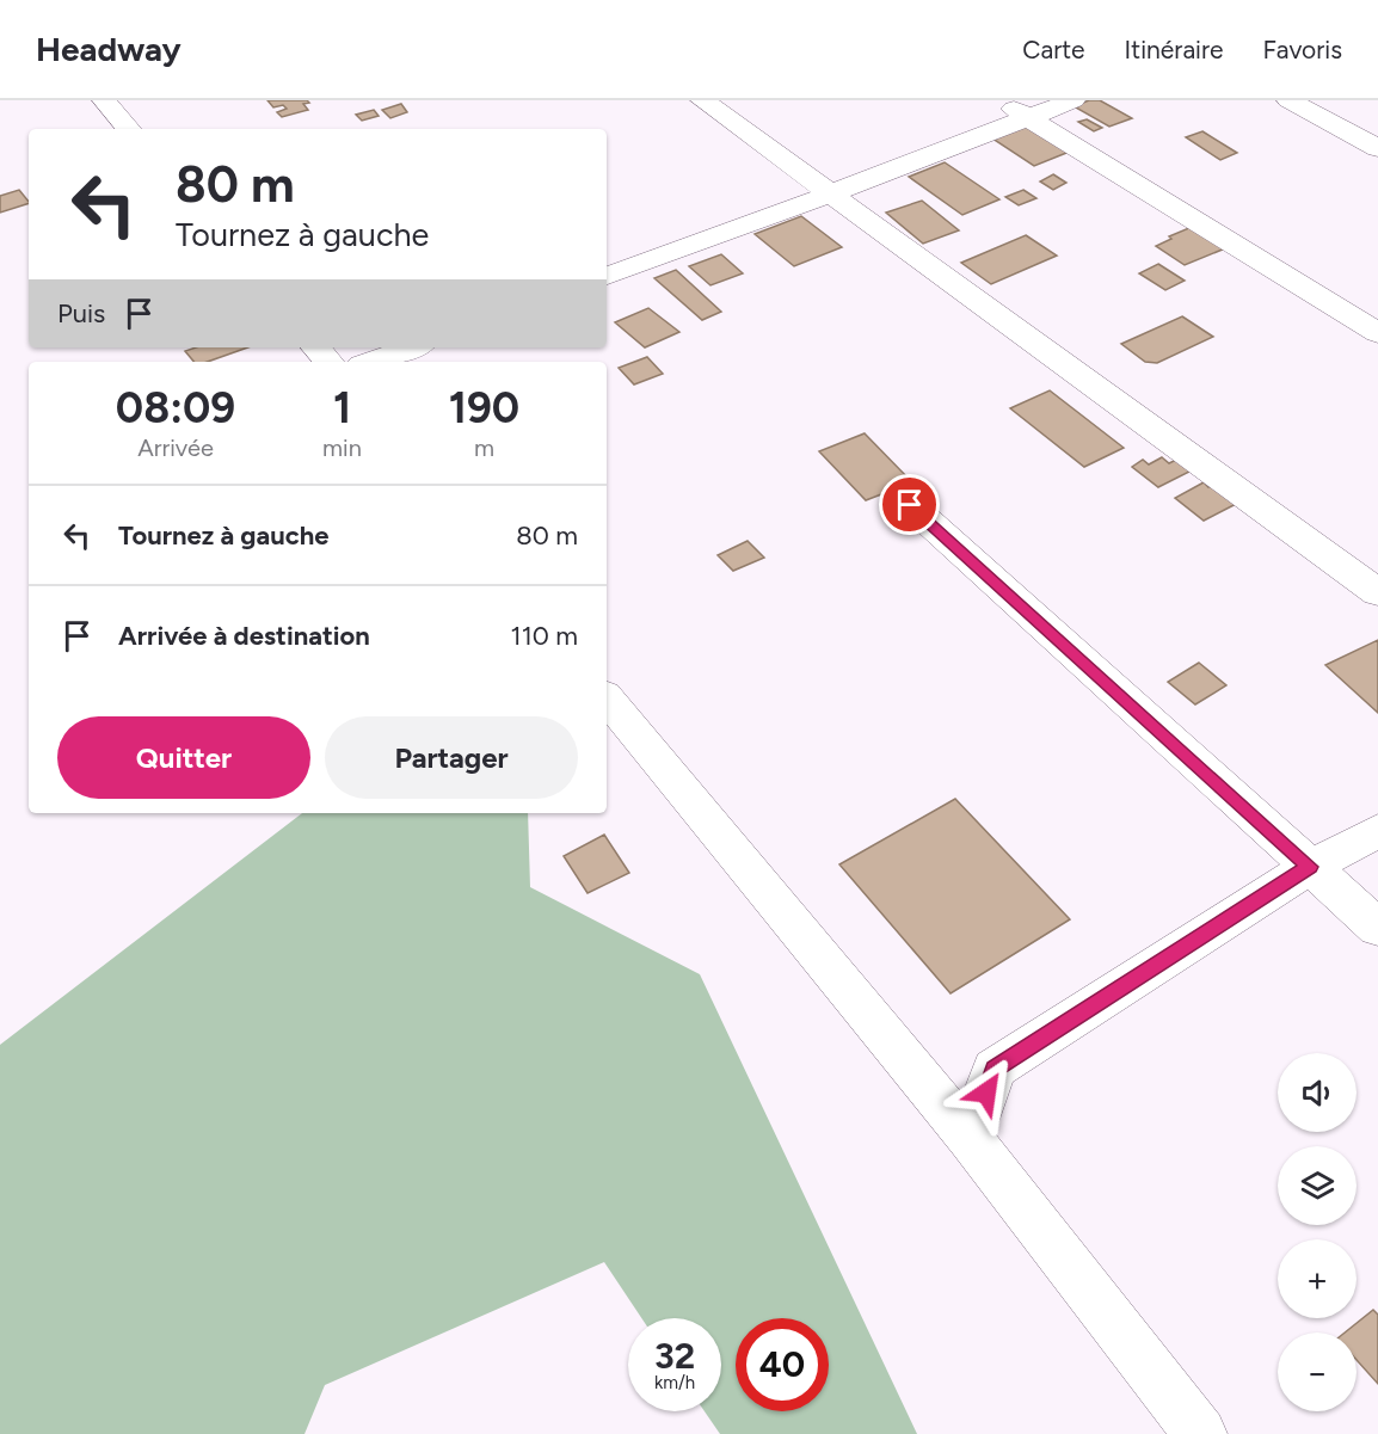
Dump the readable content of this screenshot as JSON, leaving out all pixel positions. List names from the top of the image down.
{
  "page": {
    "header": "Headway",
    "nav": ["Carte", "Itinéraire", "Favoris"],
    "turn": ["80 m", "Tournez à gauche"],
    "then": "Puis",
    "eta": [
      "08:09",
      "Arrivée",
      "1",
      "min",
      "190",
      "m"
    ],
    "list": [
      {
        "name": "Tournez à gauche",
        "value": "80 m"
      },
      {
        "name": "Arrivée à destination",
        "value": "110 m"
      }
    ],
    "buttons": ["Quitter", "Partager"],
    "map_buttons": ["+", "−"],
    "speed": "32 km/h",
    "limit": "40"
  }
}
